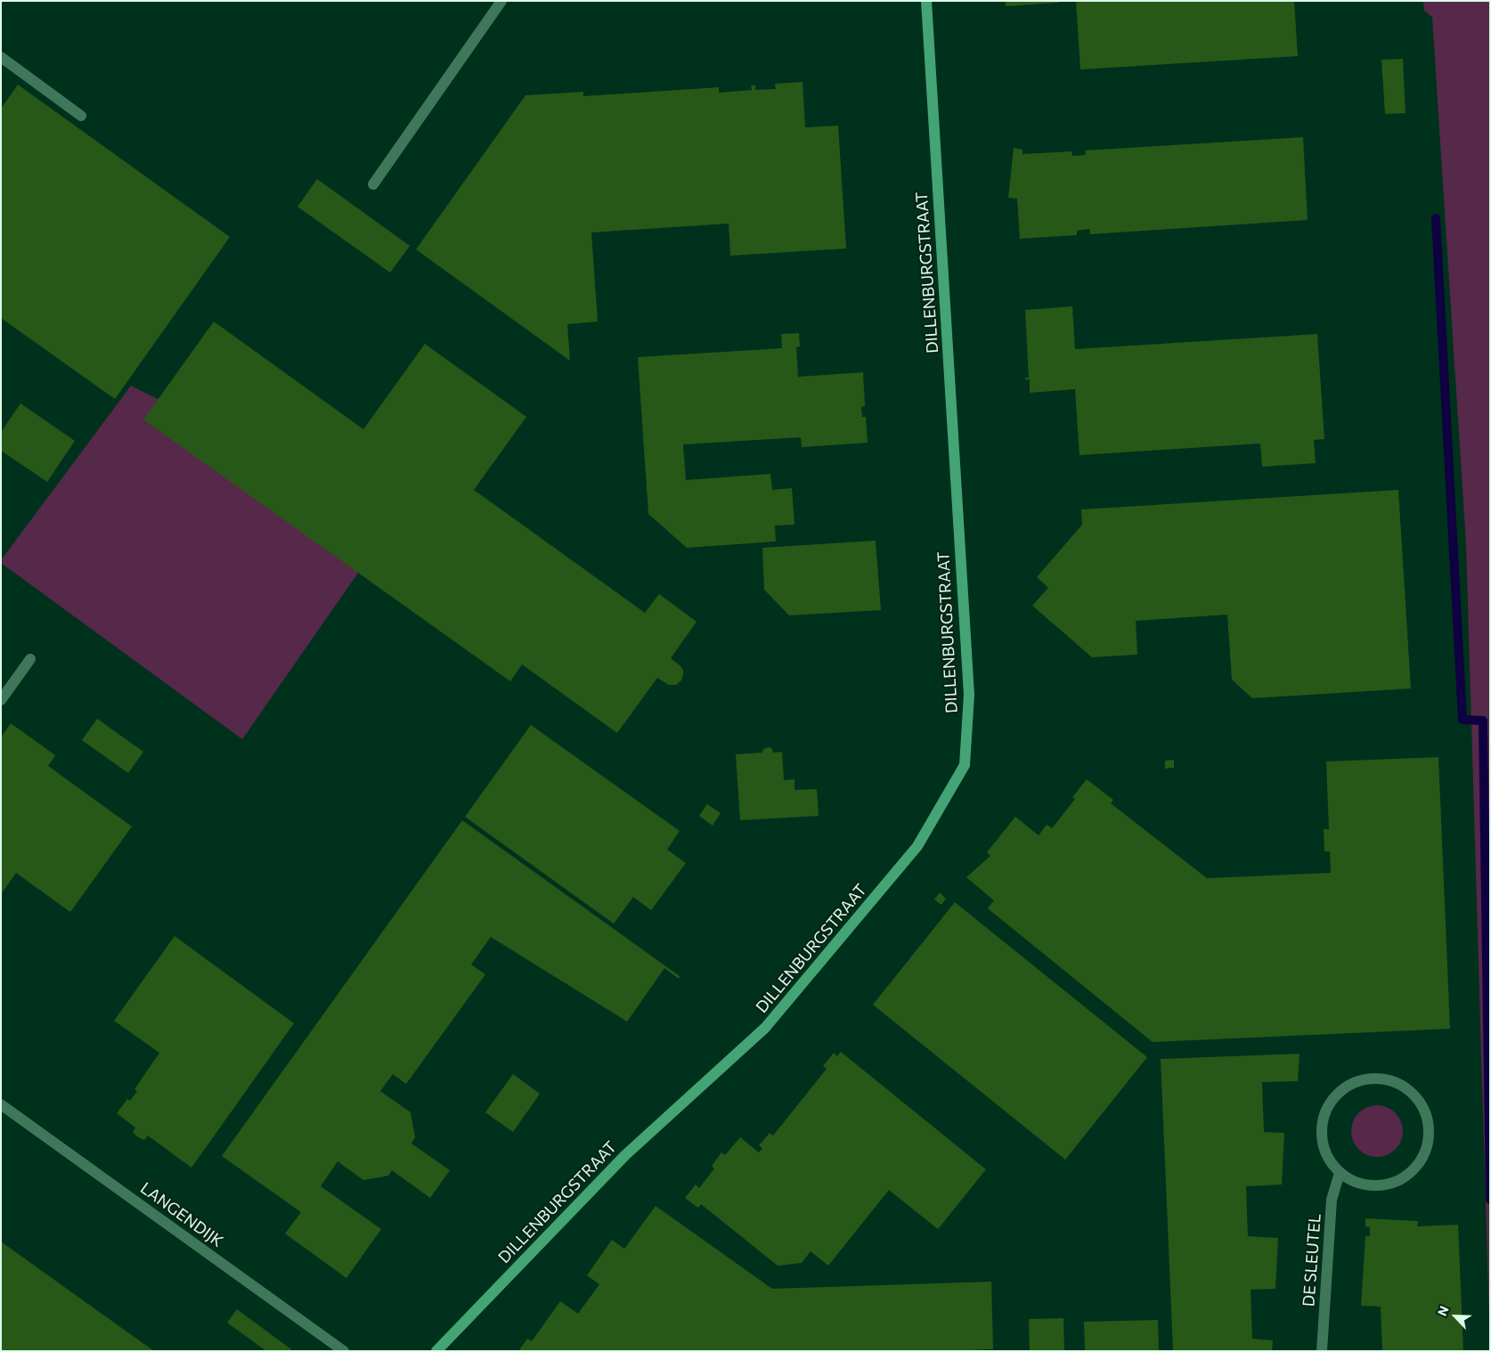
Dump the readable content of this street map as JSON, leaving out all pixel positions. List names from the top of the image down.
{
  "streets": {
    "street": ["DILLENBURGSTRAAT", "LANGENDIJK", "DE SLEUTEL"]
  },
  "north": "top left"
}
